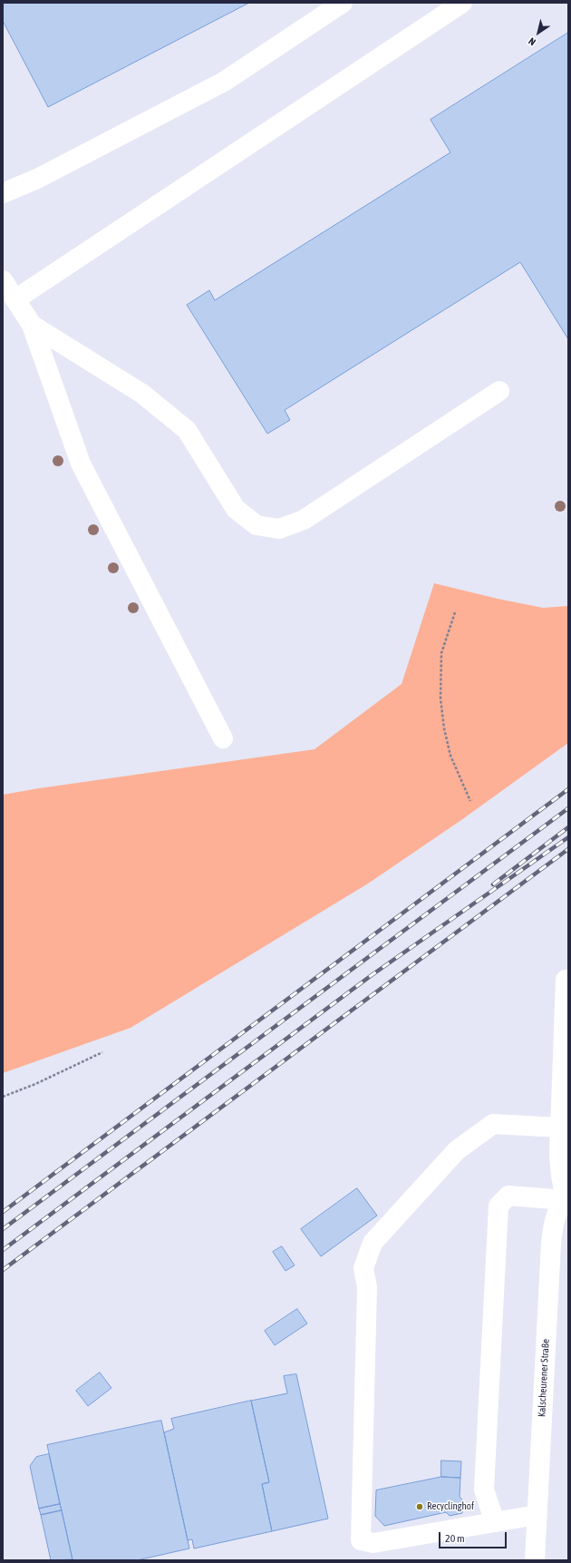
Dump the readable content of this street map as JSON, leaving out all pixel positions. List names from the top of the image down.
{
  "streets": {
    "street": ["Kalscheurener Straße"]
  },
  "places": ["Recyclinghof"],
  "scale_bar": "20 m",
  "north": "bottom left"
}
